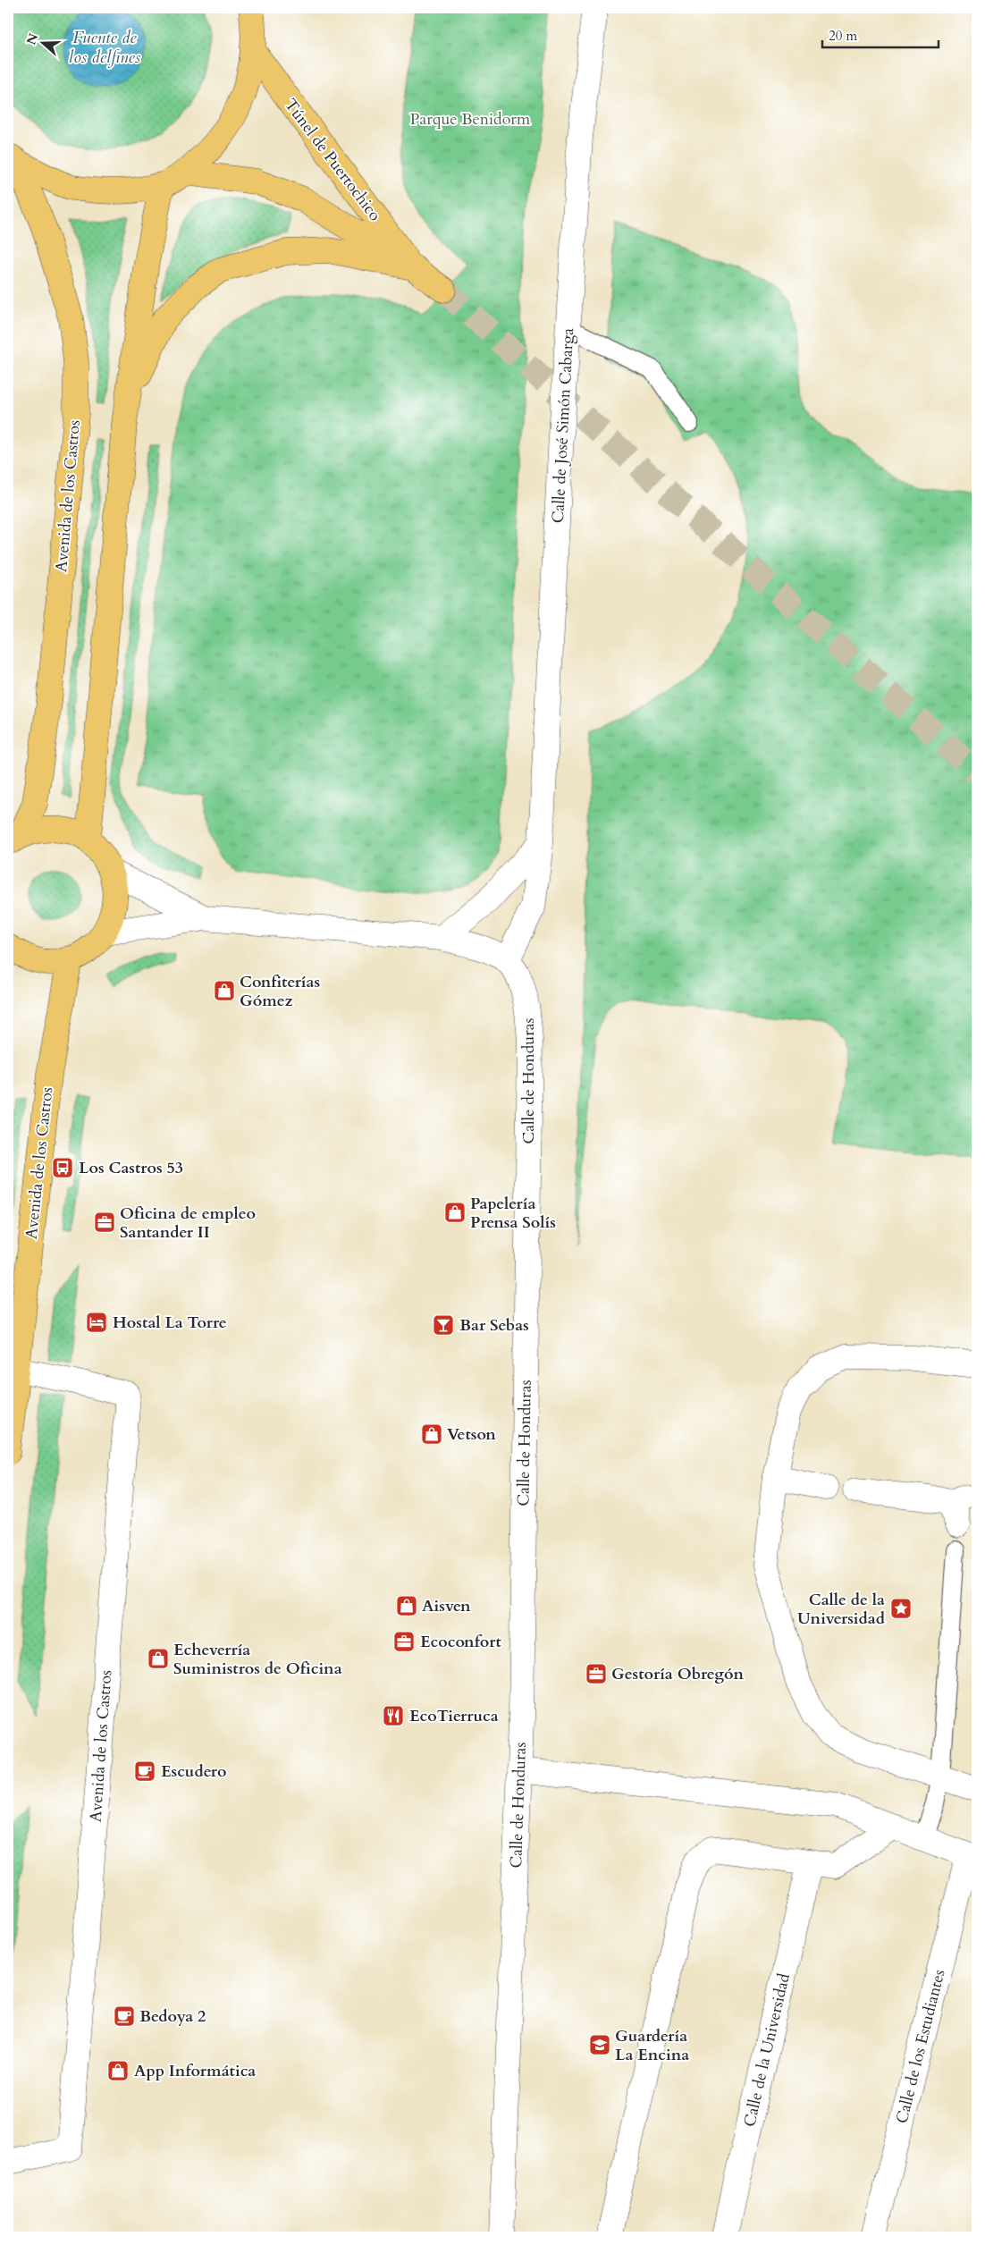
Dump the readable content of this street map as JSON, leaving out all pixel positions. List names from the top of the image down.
{
  "streets": {
    "main road": ["Túnel de Puertochico", "Avenida de los Castros"],
    "street": [
      "Calle de José Simón Cabarga",
      "Calle de Honduras",
      "Calle de los Estudiantes",
      "Calle de la Universidad"
    ]
  },
  "crossings": [
    ["Calle de José Simón Cabarga", "Calle de Honduras"]
  ],
  "water": ["Fuente de los delfines"],
  "parks": ["Parque Benidorm"],
  "places": {
    "shop": [
      "Confiterías Gómez",
      "Papelería Prensa Solís",
      "Vetson",
      "Aisven",
      "Echeverría Suministros de Oficina",
      "App Informática"
    ],
    "bus stop": ["Los Castros 53"],
    "office": ["Oficina de empleo Santander II", "Ecoconfort", "Gestoría Obregón"],
    "hotel": ["Hostal La Torre"],
    "bar": ["Bar Sebas"],
    "place": ["Calle de la Universidad"],
    "restaurant": ["EcoTierruca"],
    "cafe": ["Escudero", "Bedoya 2"],
    "school or university": ["Guardería La Encina"]
  },
  "scale_bar": "20 m",
  "north": "left"
}
